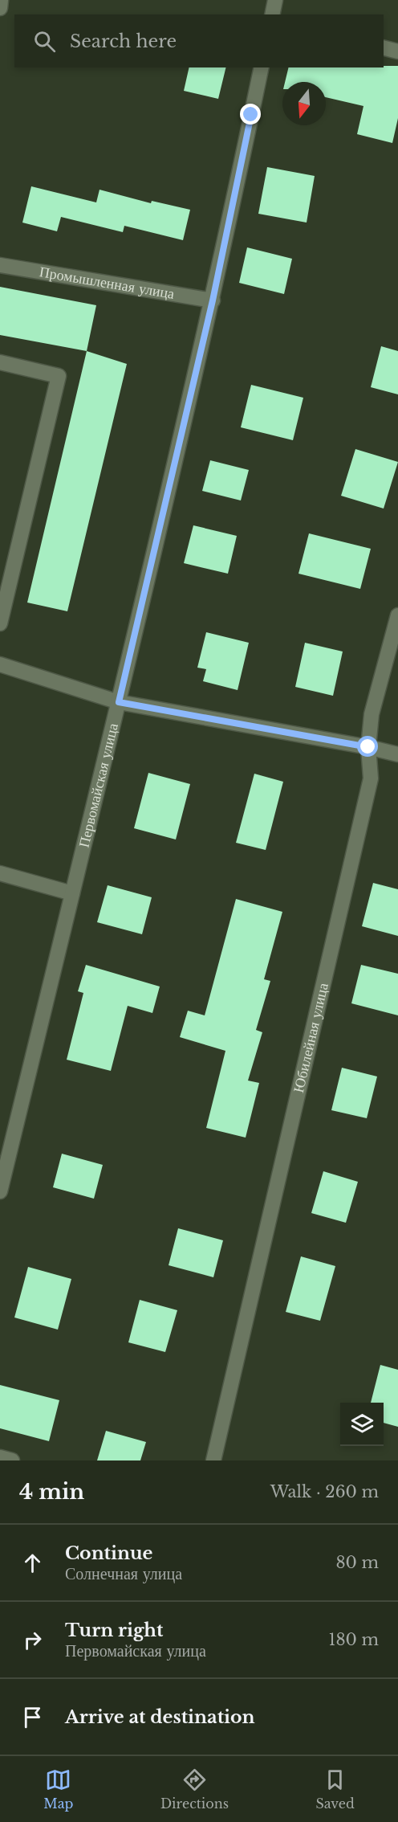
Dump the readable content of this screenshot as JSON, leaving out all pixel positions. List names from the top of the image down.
{
  "streets": {
    "street": ["Промышленная улица", "Первомайская улица", "Юбилейная улица"]
  },
  "crossings": [
    ["Промышленная улица", "Первомайская улица"]
  ],
  "north": "bottom",
  "page": {
    "search": "Search here",
    "heading": ["4 min", "Walk · 260 m"],
    "list": [
      ["Continue", "Солнечная улица", "80 m"],
      ["Turn right", "Первомайская улица", "180 m"],
      "Arrive at destination"
    ],
    "nav": ["Map", "Directions", "Saved"]
  }
}
